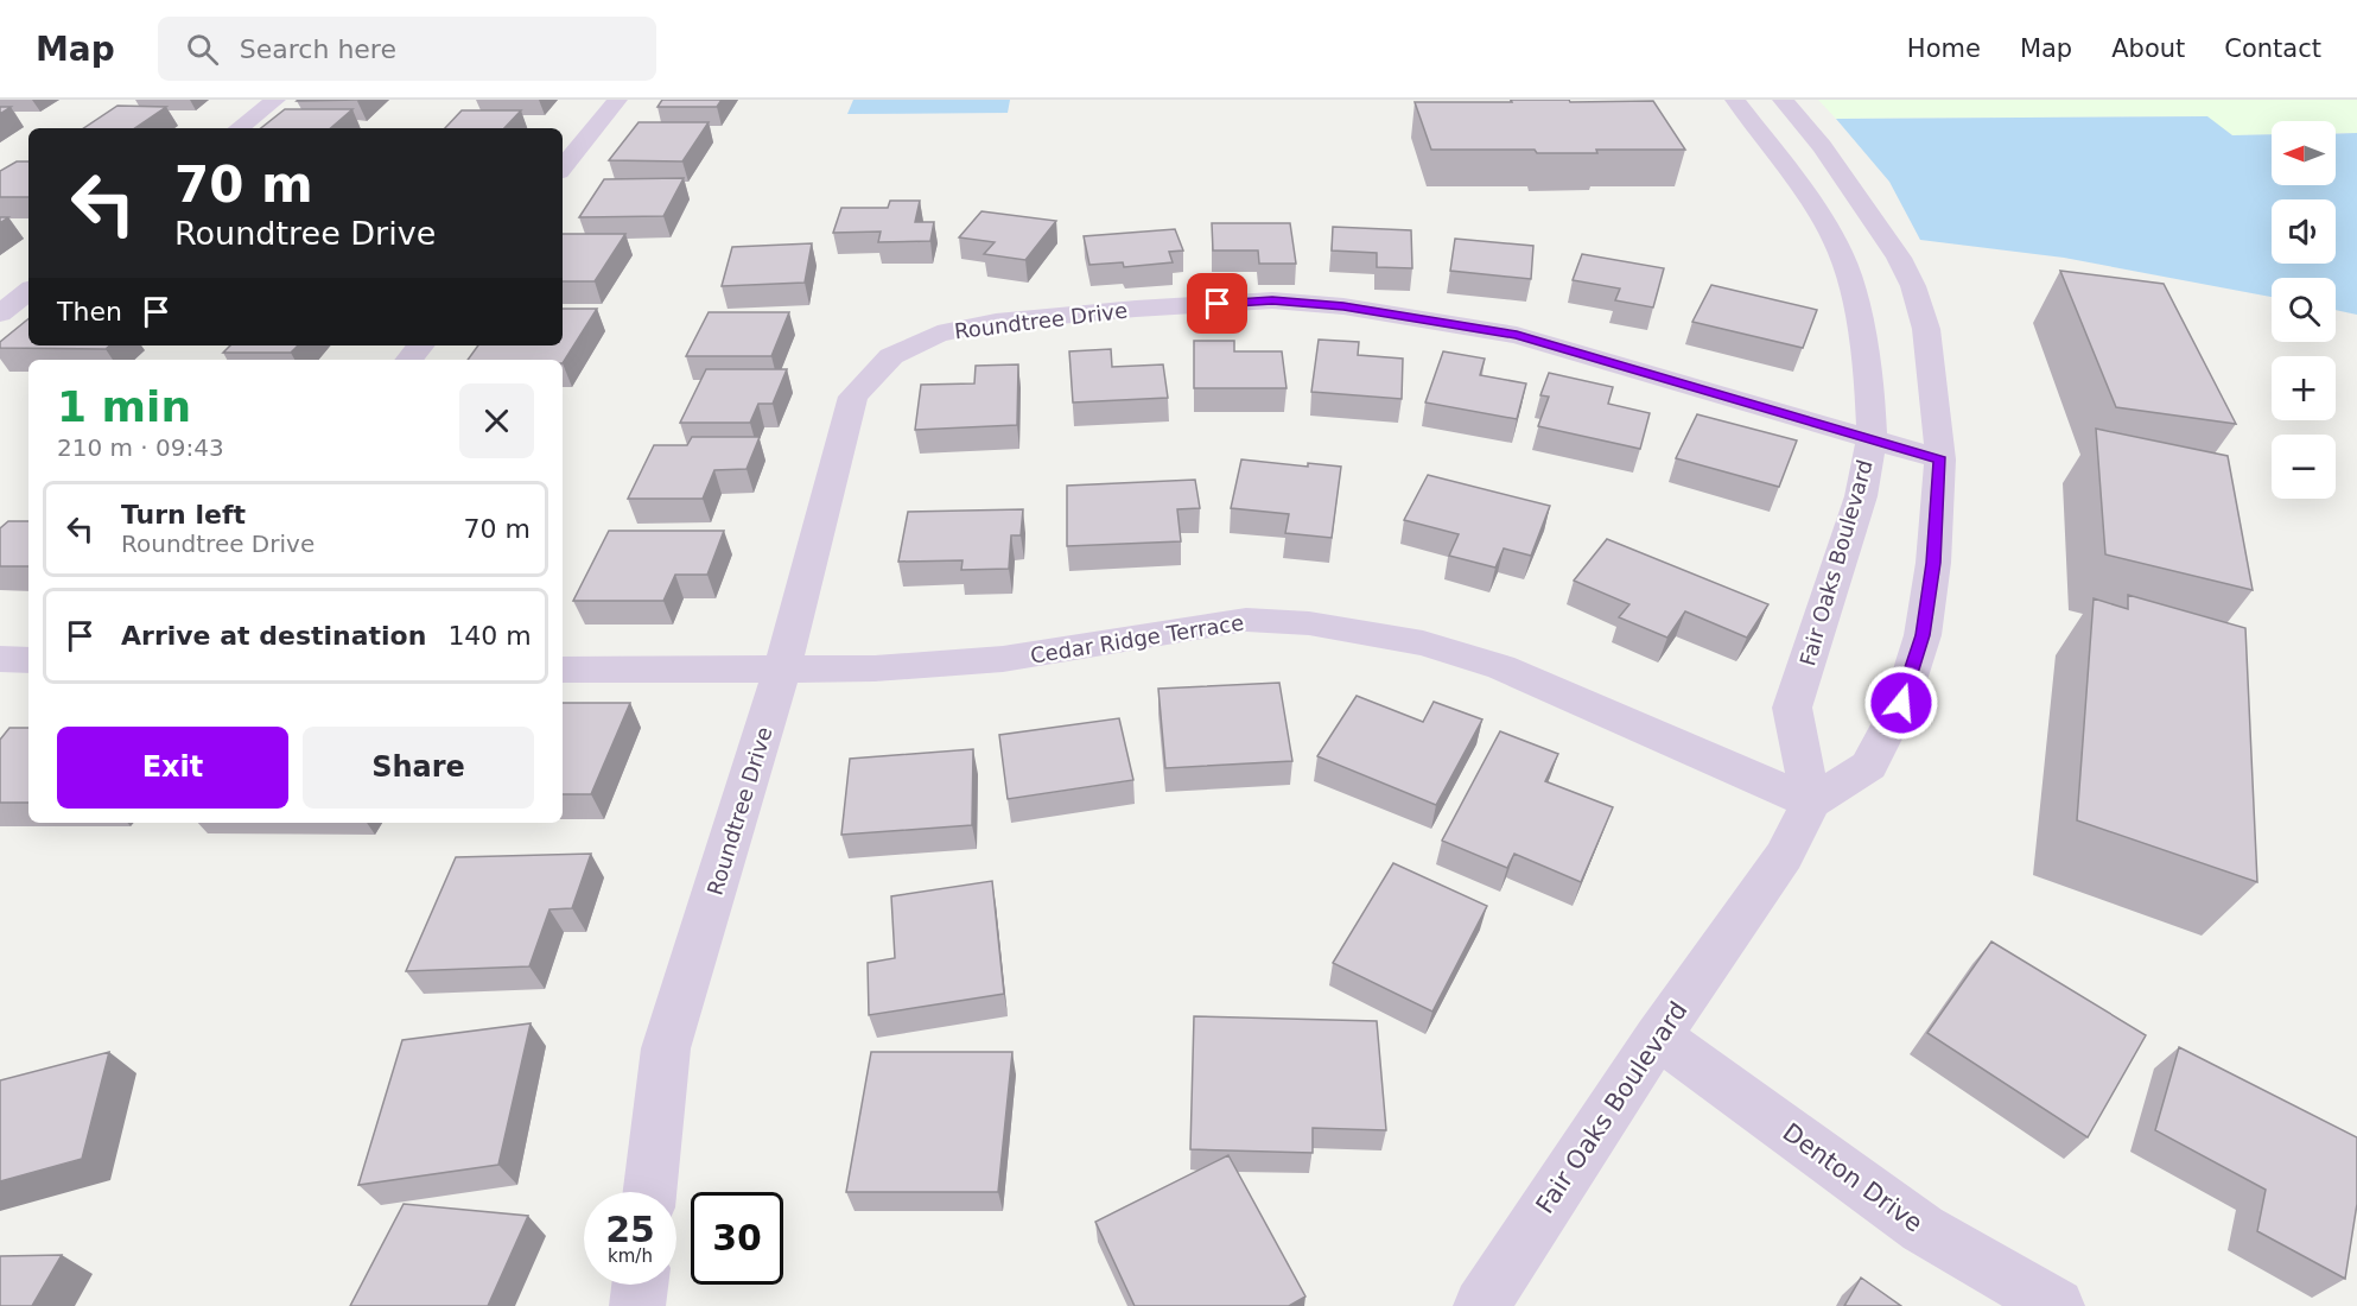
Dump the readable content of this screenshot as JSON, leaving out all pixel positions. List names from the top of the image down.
{
  "streets": {
    "street": [
      "Roundtree Drive",
      "Fair Oaks Boulevard",
      "Cedar Ridge Terrace",
      "Denton Drive"
    ]
  },
  "crossings": [
    ["Roundtree Drive", "Fair Oaks Boulevard"],
    ["Roundtree Drive", "Cedar Ridge Terrace"],
    ["Fair Oaks Boulevard", "Cedar Ridge Terrace"],
    ["Fair Oaks Boulevard", "Denton Drive"]
  ],
  "north": "left",
  "page": {
    "header": "Map",
    "search": "Search here",
    "nav": [
      "Home",
      "Map",
      "About",
      "Contact"
    ],
    "map_buttons": ["+", "−"],
    "turn": ["70 m", "Roundtree Drive"],
    "then": "Then",
    "heading": ["1 min", "210 m · 09:43"],
    "list": [
      {
        "name": "Turn left",
        "note": "Roundtree Drive",
        "value": "70 m"
      },
      {
        "name": "Arrive at destination",
        "value": "140 m"
      }
    ],
    "buttons": ["Exit", "Share"],
    "speed": "25 km/h",
    "limit": "30"
  }
}
